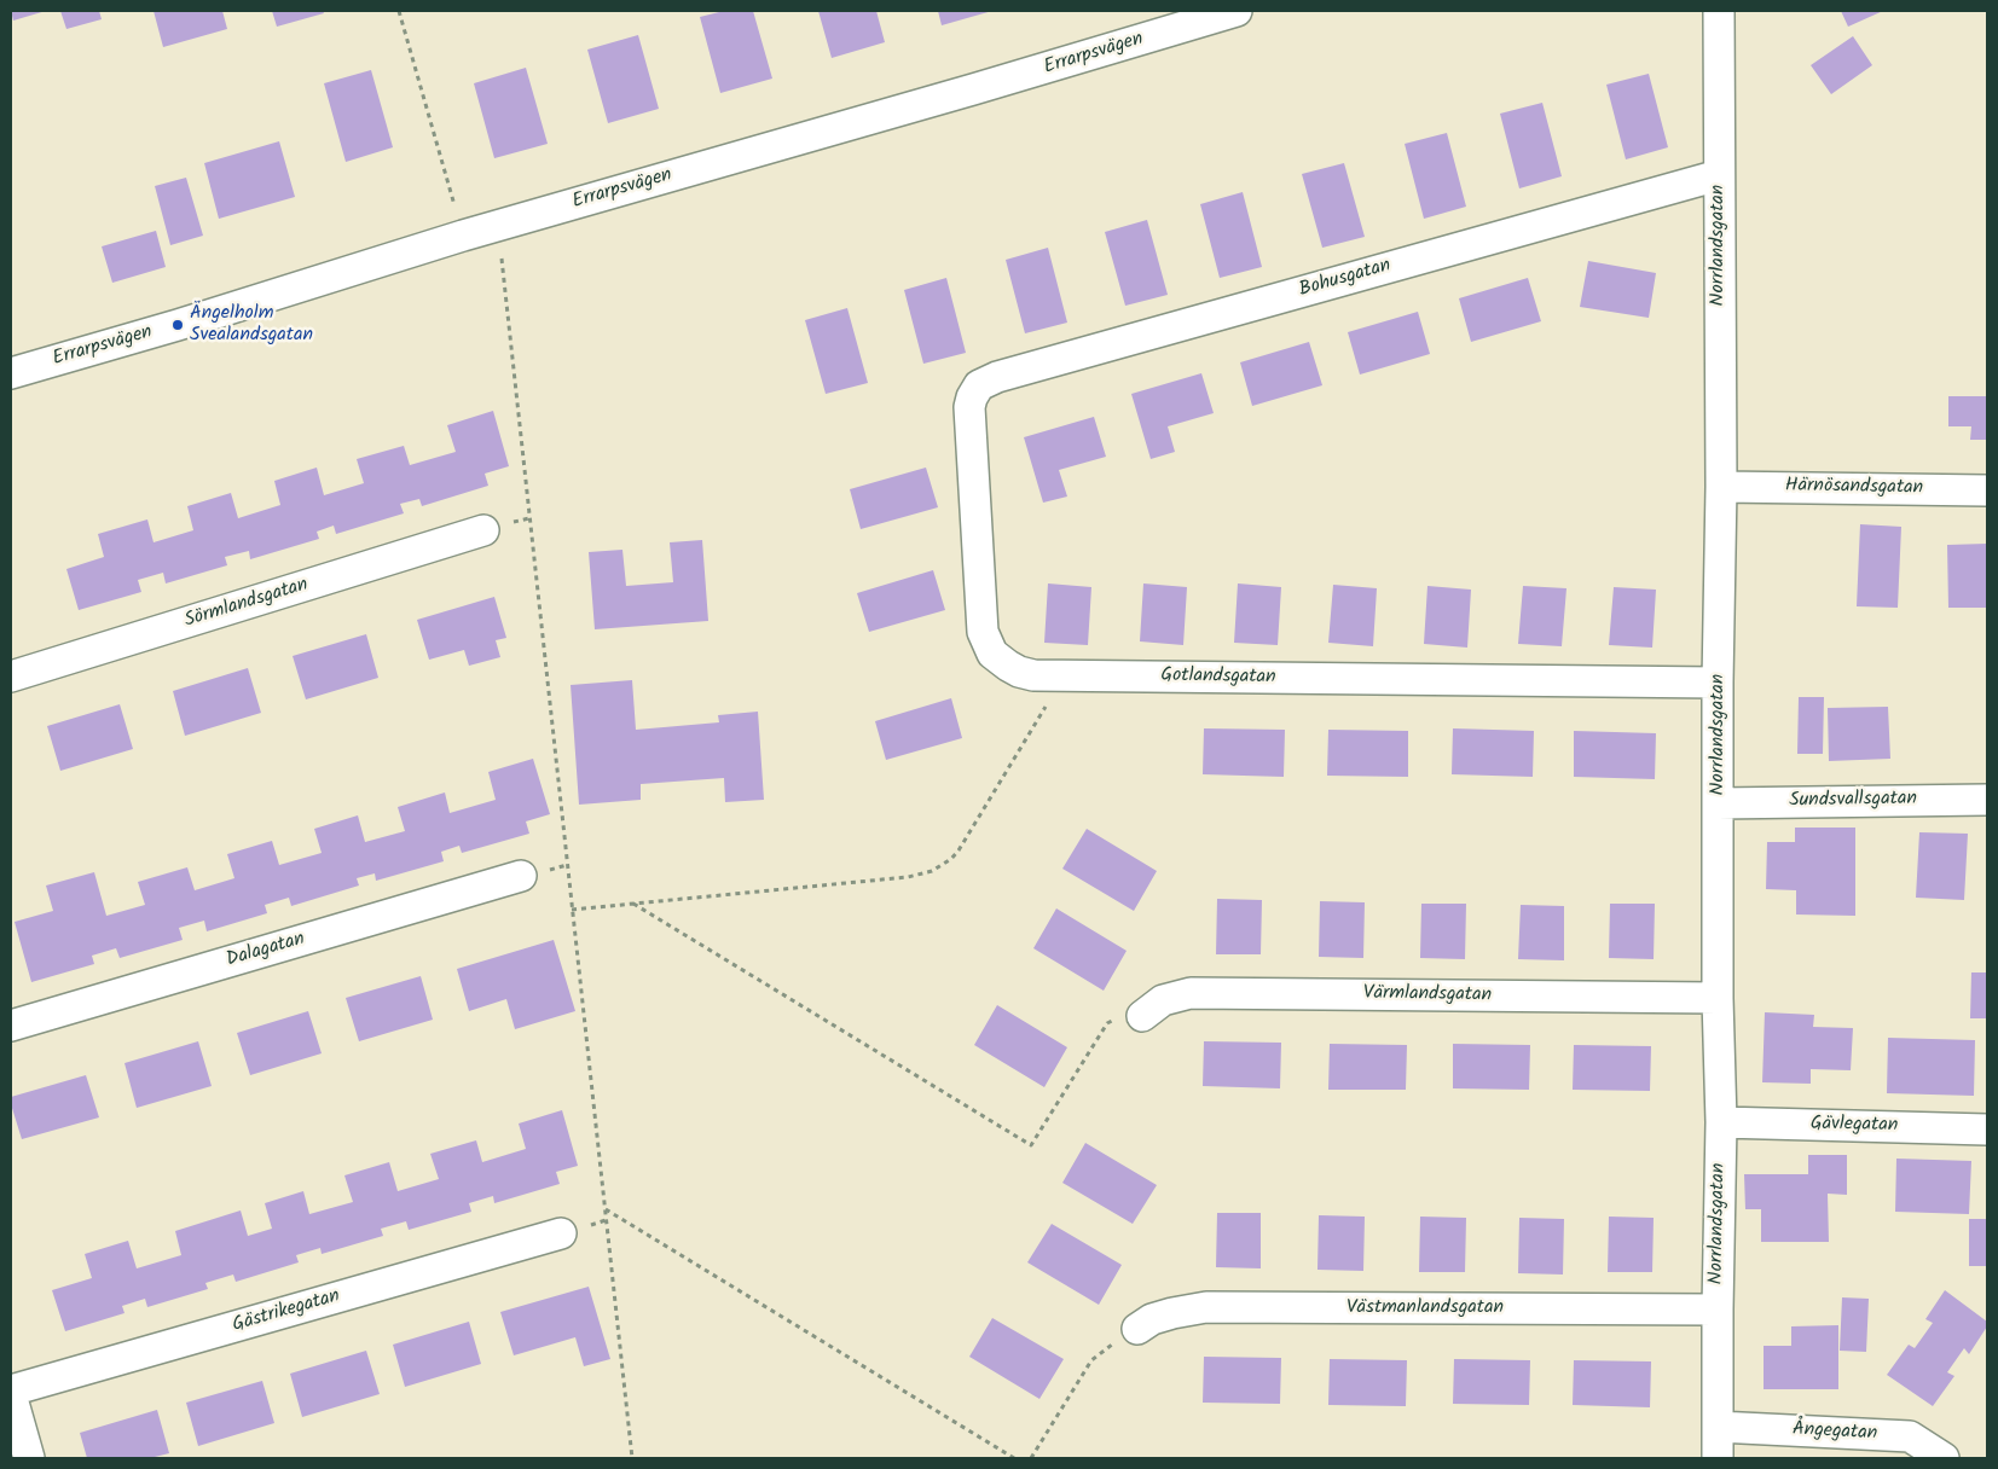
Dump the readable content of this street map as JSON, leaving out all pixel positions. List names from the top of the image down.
{
  "streets": {
    "street": [
      "Errarpsvägen",
      "Norrlandsgatan",
      "Bohusgatan",
      "Härnösandsgatan",
      "Sörmlandsgatan",
      "Gotlandsgatan",
      "Sundsvallsgatan",
      "Dalagatan",
      "Värmlandsgatan",
      "Gävlegatan",
      "Västmanlandsgatan",
      "Gästrikegatan",
      "Ångegatan"
    ]
  },
  "crossings": [
    ["Norrlandsgatan", "Bohusgatan"],
    ["Norrlandsgatan", "Härnösandsgatan"],
    ["Norrlandsgatan", "Gotlandsgatan"],
    ["Norrlandsgatan", "Sundsvallsgatan"],
    ["Norrlandsgatan", "Värmlandsgatan"],
    ["Norrlandsgatan", "Gävlegatan"],
    ["Norrlandsgatan", "Västmanlandsgatan"],
    ["Norrlandsgatan", "Ångegatan"],
    ["Bohusgatan", "Gotlandsgatan"]
  ],
  "places": ["Ängelholm Svealandsgatan"]
}
